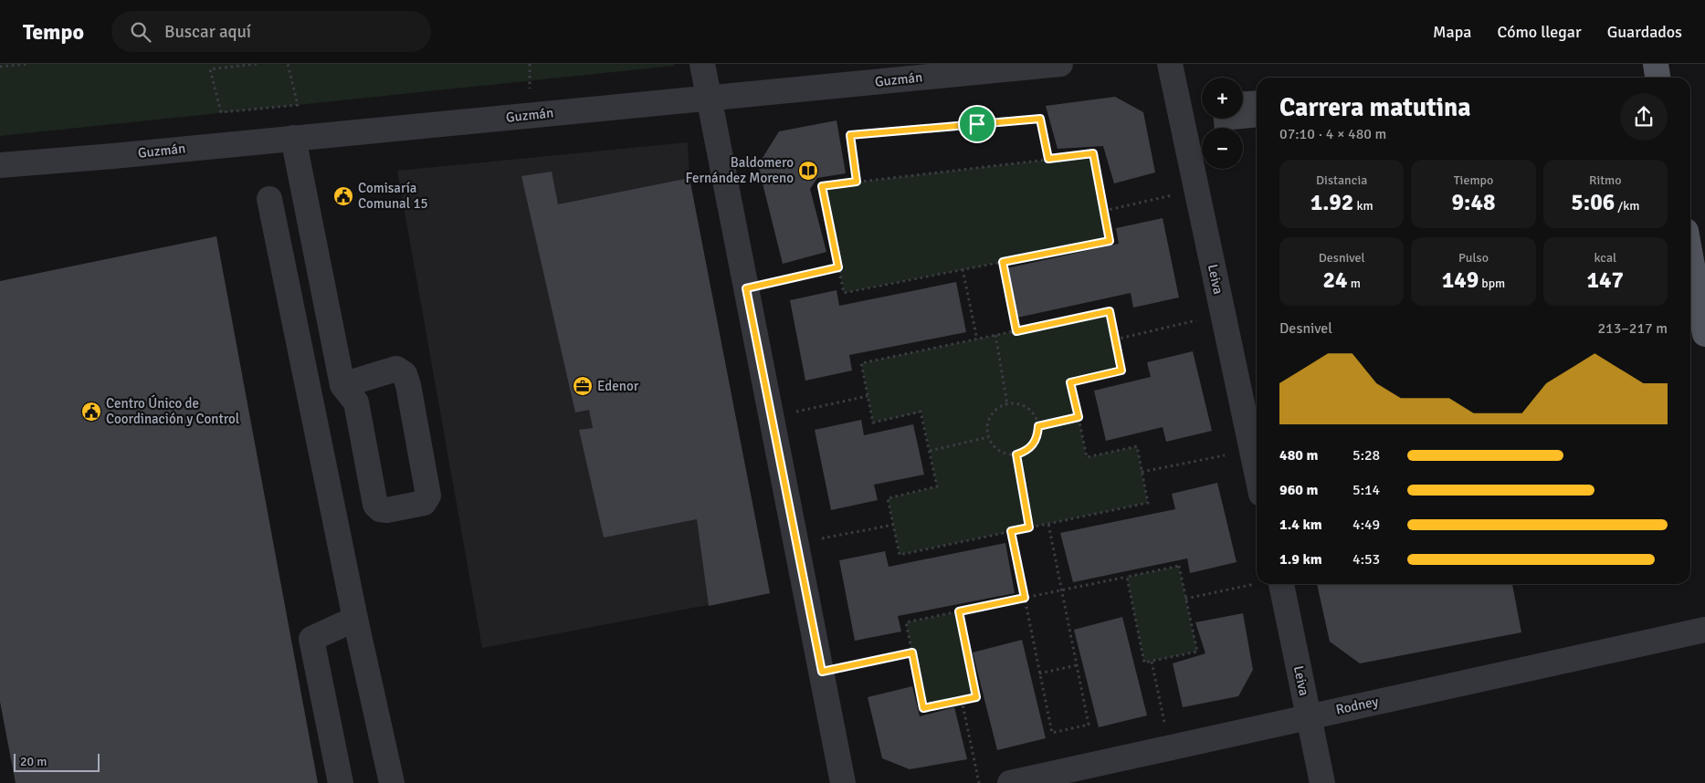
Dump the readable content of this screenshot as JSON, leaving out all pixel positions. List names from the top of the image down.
{
  "streets": {
    "street": ["Guzmán", "Leiva", "Rodney"]
  },
  "crossings": [
    ["Leiva", "Rodney"]
  ],
  "places": {
    "library": ["Baldomero Fernández Moreno"],
    "public building": ["Comisaría Comunal 15", "Centro Único de Coordinación y Control"],
    "office": ["Edenor"]
  },
  "scale_bar": "20 m",
  "page": {
    "header": "Tempo",
    "search": "Buscar aquí",
    "nav": ["Mapa", "Cómo llegar", "Guardados"],
    "map_buttons": ["+", "−"],
    "heading": ["Carrera matutina", "07:10 · 4 × 480 m"],
    "stats": [
      ["Distancia", "1.92 km"],
      ["Tiempo", "9:48"],
      ["Ritmo", "5:06 /km"],
      ["Desnivel", "24 m"],
      ["Pulso", "149 bpm"],
      ["kcal", "147"]
    ],
    "chart": ["Desnivel", "213–217 m"],
    "list": [
      {
        "name": "480 m",
        "note": "5:28"
      },
      {
        "name": "960 m",
        "note": "5:14"
      },
      {
        "name": "1.4 km",
        "note": "4:49"
      },
      {
        "name": "1.9 km",
        "note": "4:53"
      }
    ],
    "scale": "20 m"
  }
}
